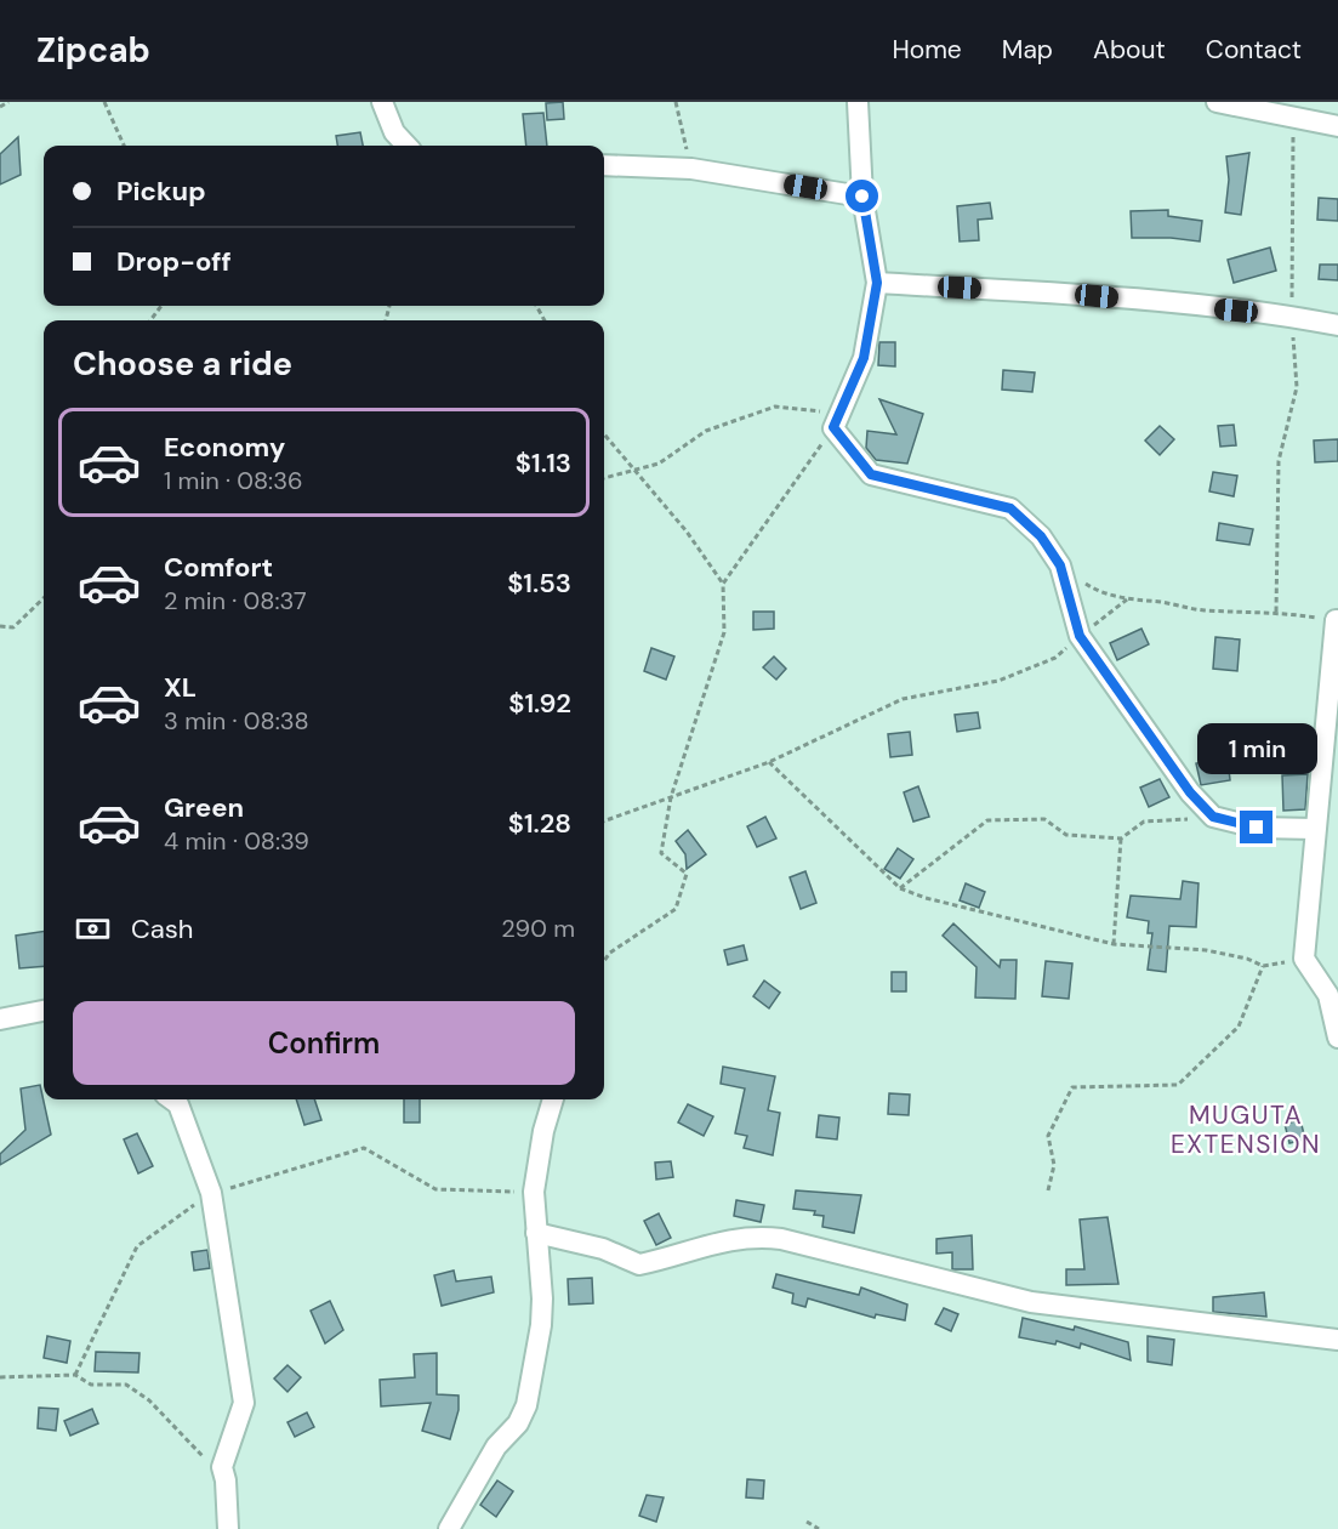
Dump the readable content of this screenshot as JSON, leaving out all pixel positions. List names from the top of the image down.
{
  "districts": ["MUGUTA EXTENSION"],
  "page": {
    "header": "Zipcab",
    "nav": [
      "Home",
      "Map",
      "About",
      "Contact"
    ],
    "banner": ["Pickup", "Drop-off"],
    "heading": "Choose a ride",
    "list": [
      {
        "name": "Economy",
        "note": "1 min · 08:36",
        "value": "$1.13"
      },
      {
        "name": "Comfort",
        "note": "2 min · 08:37",
        "value": "$1.53"
      },
      {
        "name": "XL",
        "note": "3 min · 08:38",
        "value": "$1.92"
      },
      {
        "name": "Green",
        "note": "4 min · 08:39",
        "value": "$1.28"
      }
    ],
    "bubble": "1 min",
    "pay": ["Cash", "290 m"],
    "buttons": "Confirm"
  }
}
